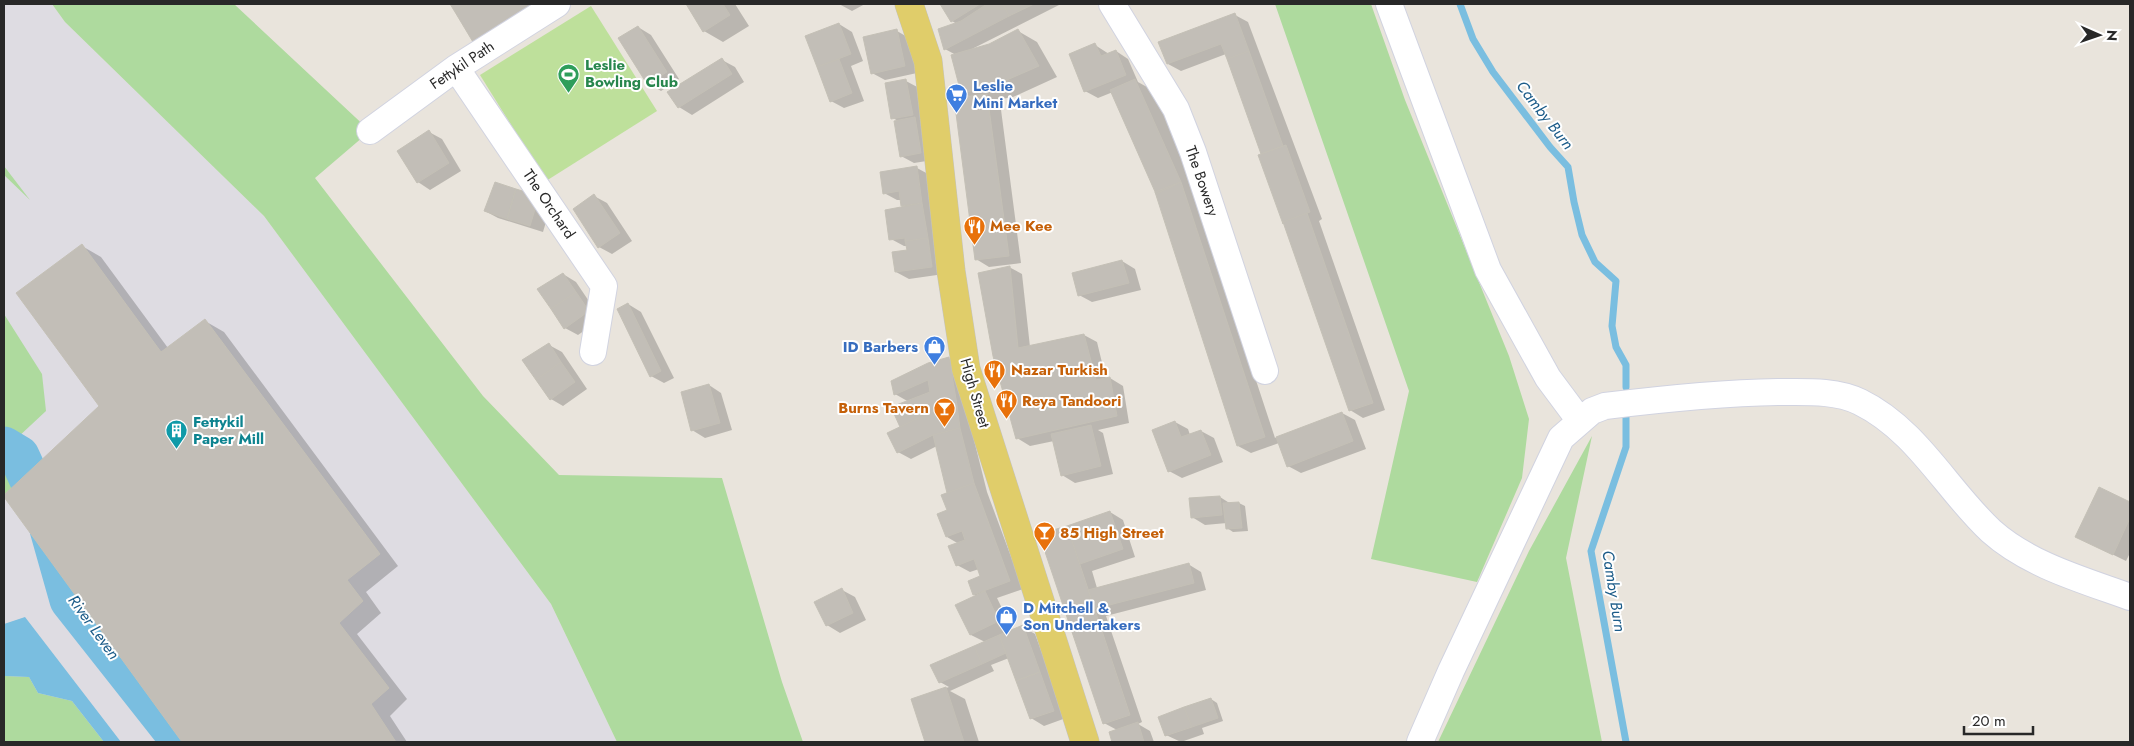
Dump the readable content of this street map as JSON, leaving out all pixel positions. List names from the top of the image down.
{
  "streets": {
    "main road": ["High Street"],
    "street": ["Fettykil Path", "The Bowery", "The Orchard"]
  },
  "crossings": [
    ["Fettykil Path", "The Orchard"]
  ],
  "water": ["Camby Burn", "River Leven"],
  "places": {
    "sports": ["Leslie Bowling Club"],
    "supermarket": ["Leslie Mini Market"],
    "restaurant": ["Mee Kee", "Nazar Turkish", "Reya Tandoori"],
    "shop": ["ID Barbers", "D Mitchell & Son Undertakers"],
    "bar": ["Burns Tavern", "85 High Street"],
    "building": ["Fettykil Paper Mill"]
  },
  "scale_bar": "20 m",
  "north": "right"
}
